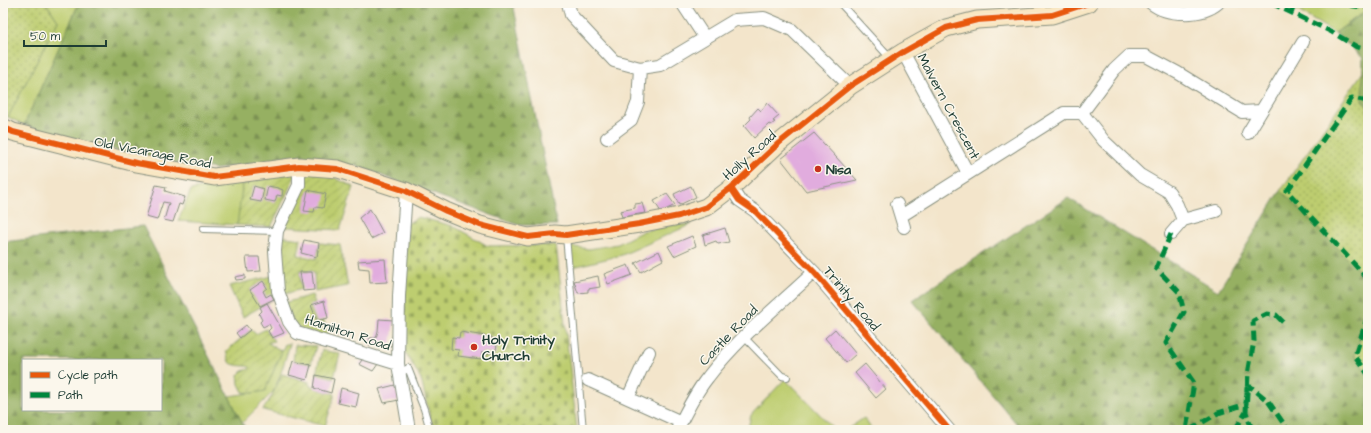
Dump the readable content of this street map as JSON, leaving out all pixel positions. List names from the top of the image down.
{
  "streets": {
    "street": [
      "Malvern Crescent",
      "Old Vicarage Road",
      "Holly Road",
      "Trinity Road",
      "Hamilton Road",
      "Castle Road"
    ]
  },
  "crossings": [
    ["Malvern Crescent", "Holly Road"],
    ["Old Vicarage Road", "Holly Road"],
    ["Old Vicarage Road", "Hamilton Road"],
    ["Holly Road", "Trinity Road"],
    ["Trinity Road", "Castle Road"]
  ],
  "places": ["Nisa", "Holy Trinity Church"],
  "legend": ["Cycle path", "Path"],
  "scale_bar": "50 m"
}
